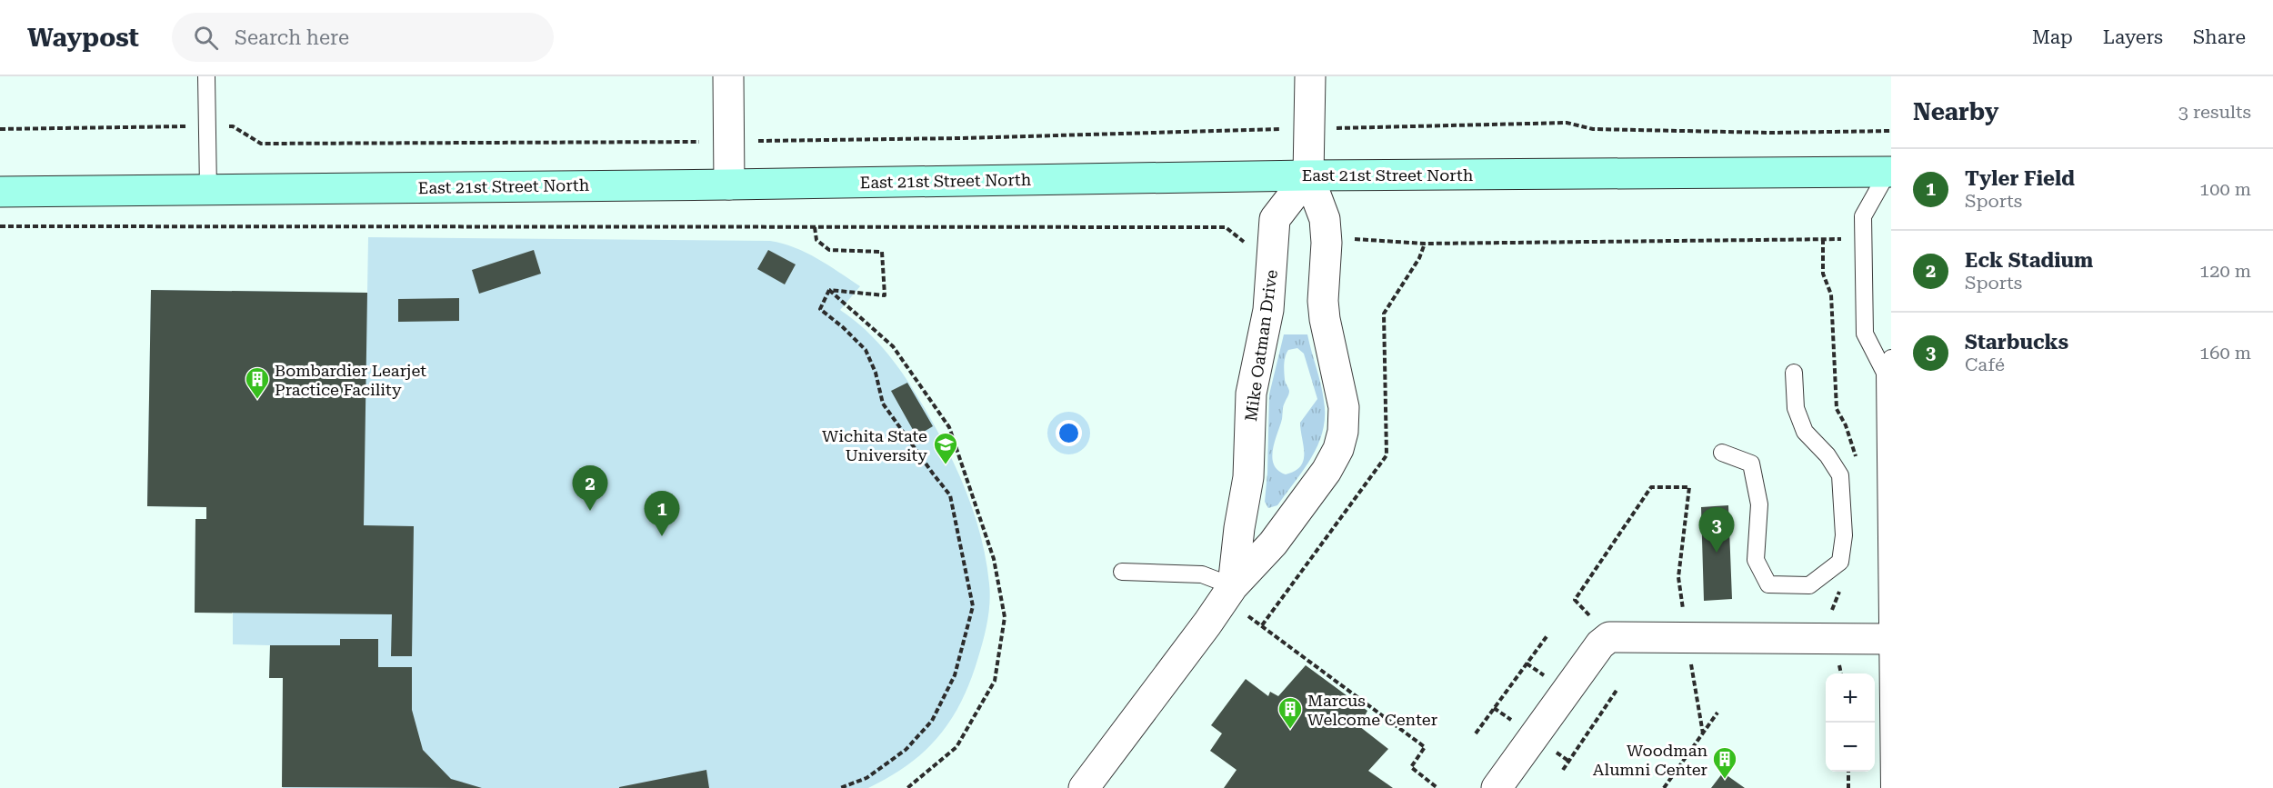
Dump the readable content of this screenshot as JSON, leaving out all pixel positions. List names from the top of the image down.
{
  "streets": {
    "main road": ["East 21st Street North"],
    "street": ["Mike Oatman Drive"]
  },
  "crossings": [
    ["East 21st Street North", "Mike Oatman Drive"]
  ],
  "places": {
    "building": ["Bombardier Learjet Practice Facility", "Marcus Welcome Center", "Woodman Alumni Center"],
    "school or university": ["Wichita State University"]
  },
  "page": {
    "header": "Waypost",
    "search": "Search here",
    "nav": ["Map", "Layers", "Share"],
    "heading": ["Nearby", "3 results"],
    "list": [
      {
        "mark": "1",
        "name": "Tyler Field",
        "note": "Sports",
        "value": "100 m"
      },
      {
        "mark": "2",
        "name": "Eck Stadium",
        "note": "Sports",
        "value": "120 m"
      },
      {
        "mark": "3",
        "name": "Starbucks",
        "note": "Café",
        "value": "160 m"
      }
    ],
    "pins": ["2", "1", "3"],
    "map_buttons": ["+", "−"]
  }
}
